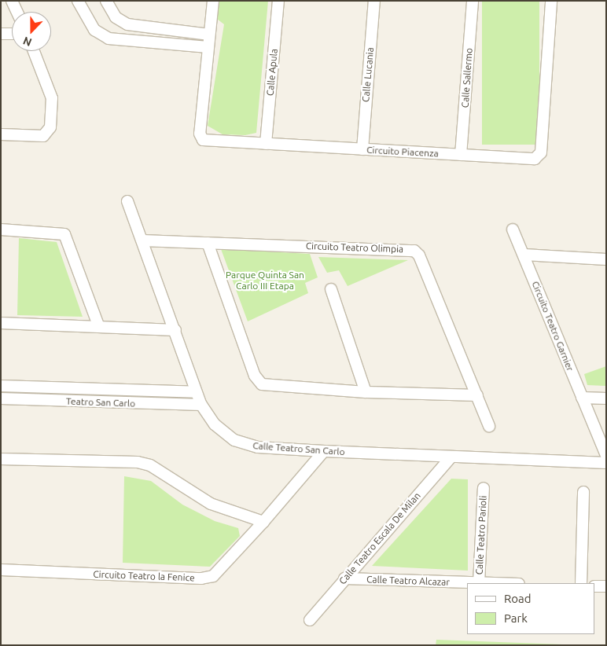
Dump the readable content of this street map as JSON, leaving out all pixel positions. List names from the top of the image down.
{
  "streets": {
    "street": [
      "Calle Apula",
      "Calle Lucania",
      "Calle Sallermo",
      "Circuito Piacenza",
      "Circuito Teatro Olimpia",
      "Circuito Teatro Garnier",
      "Teatro San Carlo",
      "Calle Teatro San Carlo",
      "Calle Teatro Parioli",
      "Calle Teatro Escala De Milan",
      "Circuito Teatro la Fenice",
      "Calle Teatro Alcazar"
    ]
  },
  "crossings": [
    ["Calle Apula", "Circuito Piacenza"],
    ["Calle Lucania", "Circuito Piacenza"],
    ["Calle Sallermo", "Circuito Piacenza"],
    ["Circuito Teatro Olimpia", "Calle Teatro San Carlo"],
    ["Teatro San Carlo", "Calle Teatro San Carlo"],
    ["Calle Teatro San Carlo", "Calle Teatro Escala De Milan"],
    ["Calle Teatro San Carlo", "Circuito Teatro la Fenice"],
    ["Calle Teatro Parioli", "Calle Teatro Alcazar"],
    ["Calle Teatro Escala De Milan", "Calle Teatro Alcazar"]
  ],
  "parks": ["Parque Quinta San Carlo III Etapa"],
  "legend": ["Road", "Park"],
  "north": "bottom"
}
